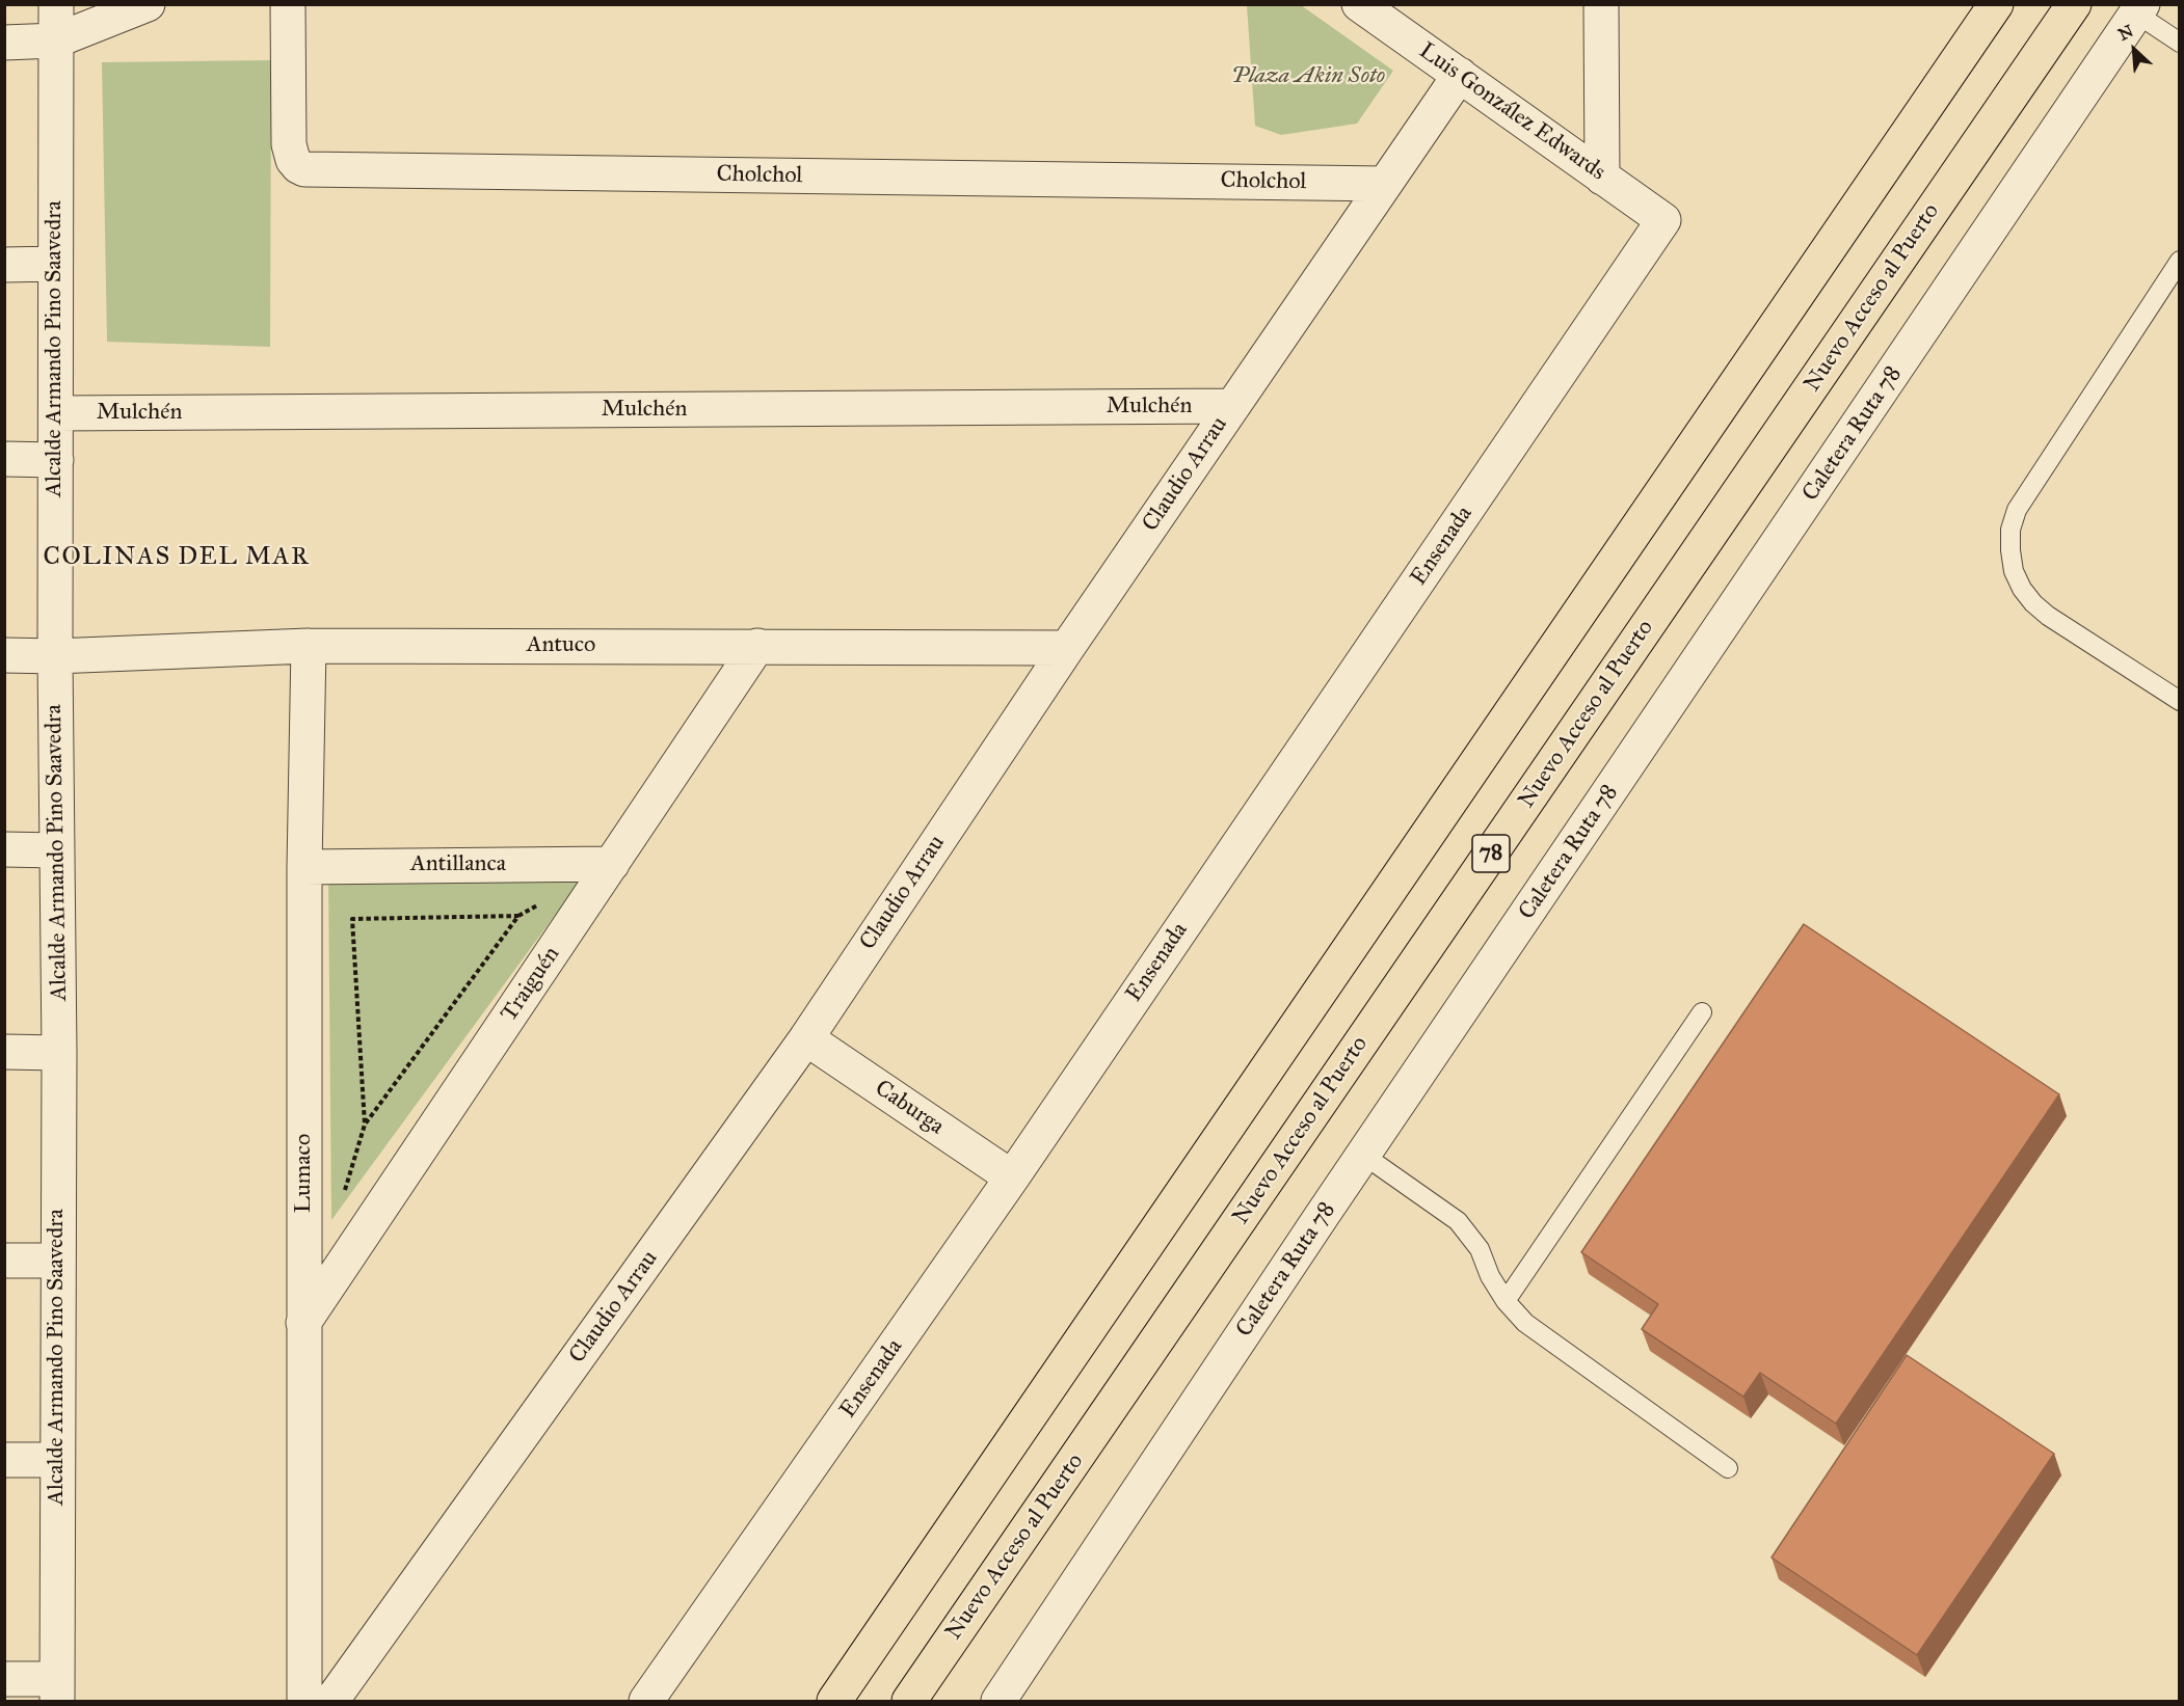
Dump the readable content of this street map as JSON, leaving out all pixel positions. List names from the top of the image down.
{
  "streets": {
    "highway": ["Nuevo Acceso al Puerto", "78"],
    "street": [
      "Luis González Edwards",
      "Cholchol",
      "Alcalde Armando Pino Saavedra",
      "Mulchén",
      "Caletera Ruta 78",
      "Claudio Arrau",
      "Ensenada",
      "Antuco",
      "Antillanca",
      "Traiguén",
      "Caburga",
      "Lumaco"
    ]
  },
  "crossings": [
    ["Luis González Edwards", "Claudio Arrau"],
    ["Luis González Edwards", "Ensenada"],
    ["Cholchol", "Claudio Arrau"],
    ["Alcalde Armando Pino Saavedra", "Mulchén"],
    ["Alcalde Armando Pino Saavedra", "Antuco"],
    ["Mulchén", "Claudio Arrau"],
    ["Claudio Arrau", "Antuco"],
    ["Claudio Arrau", "Caburga"],
    ["Ensenada", "Caburga"],
    ["Antuco", "Traiguén"],
    ["Antuco", "Lumaco"],
    ["Antillanca", "Traiguén"],
    ["Antillanca", "Lumaco"],
    ["Traiguén", "Lumaco"]
  ],
  "districts": ["COLINAS DEL MAR"],
  "parks": ["Plaza Akin Soto"],
  "north": "top left"
}
